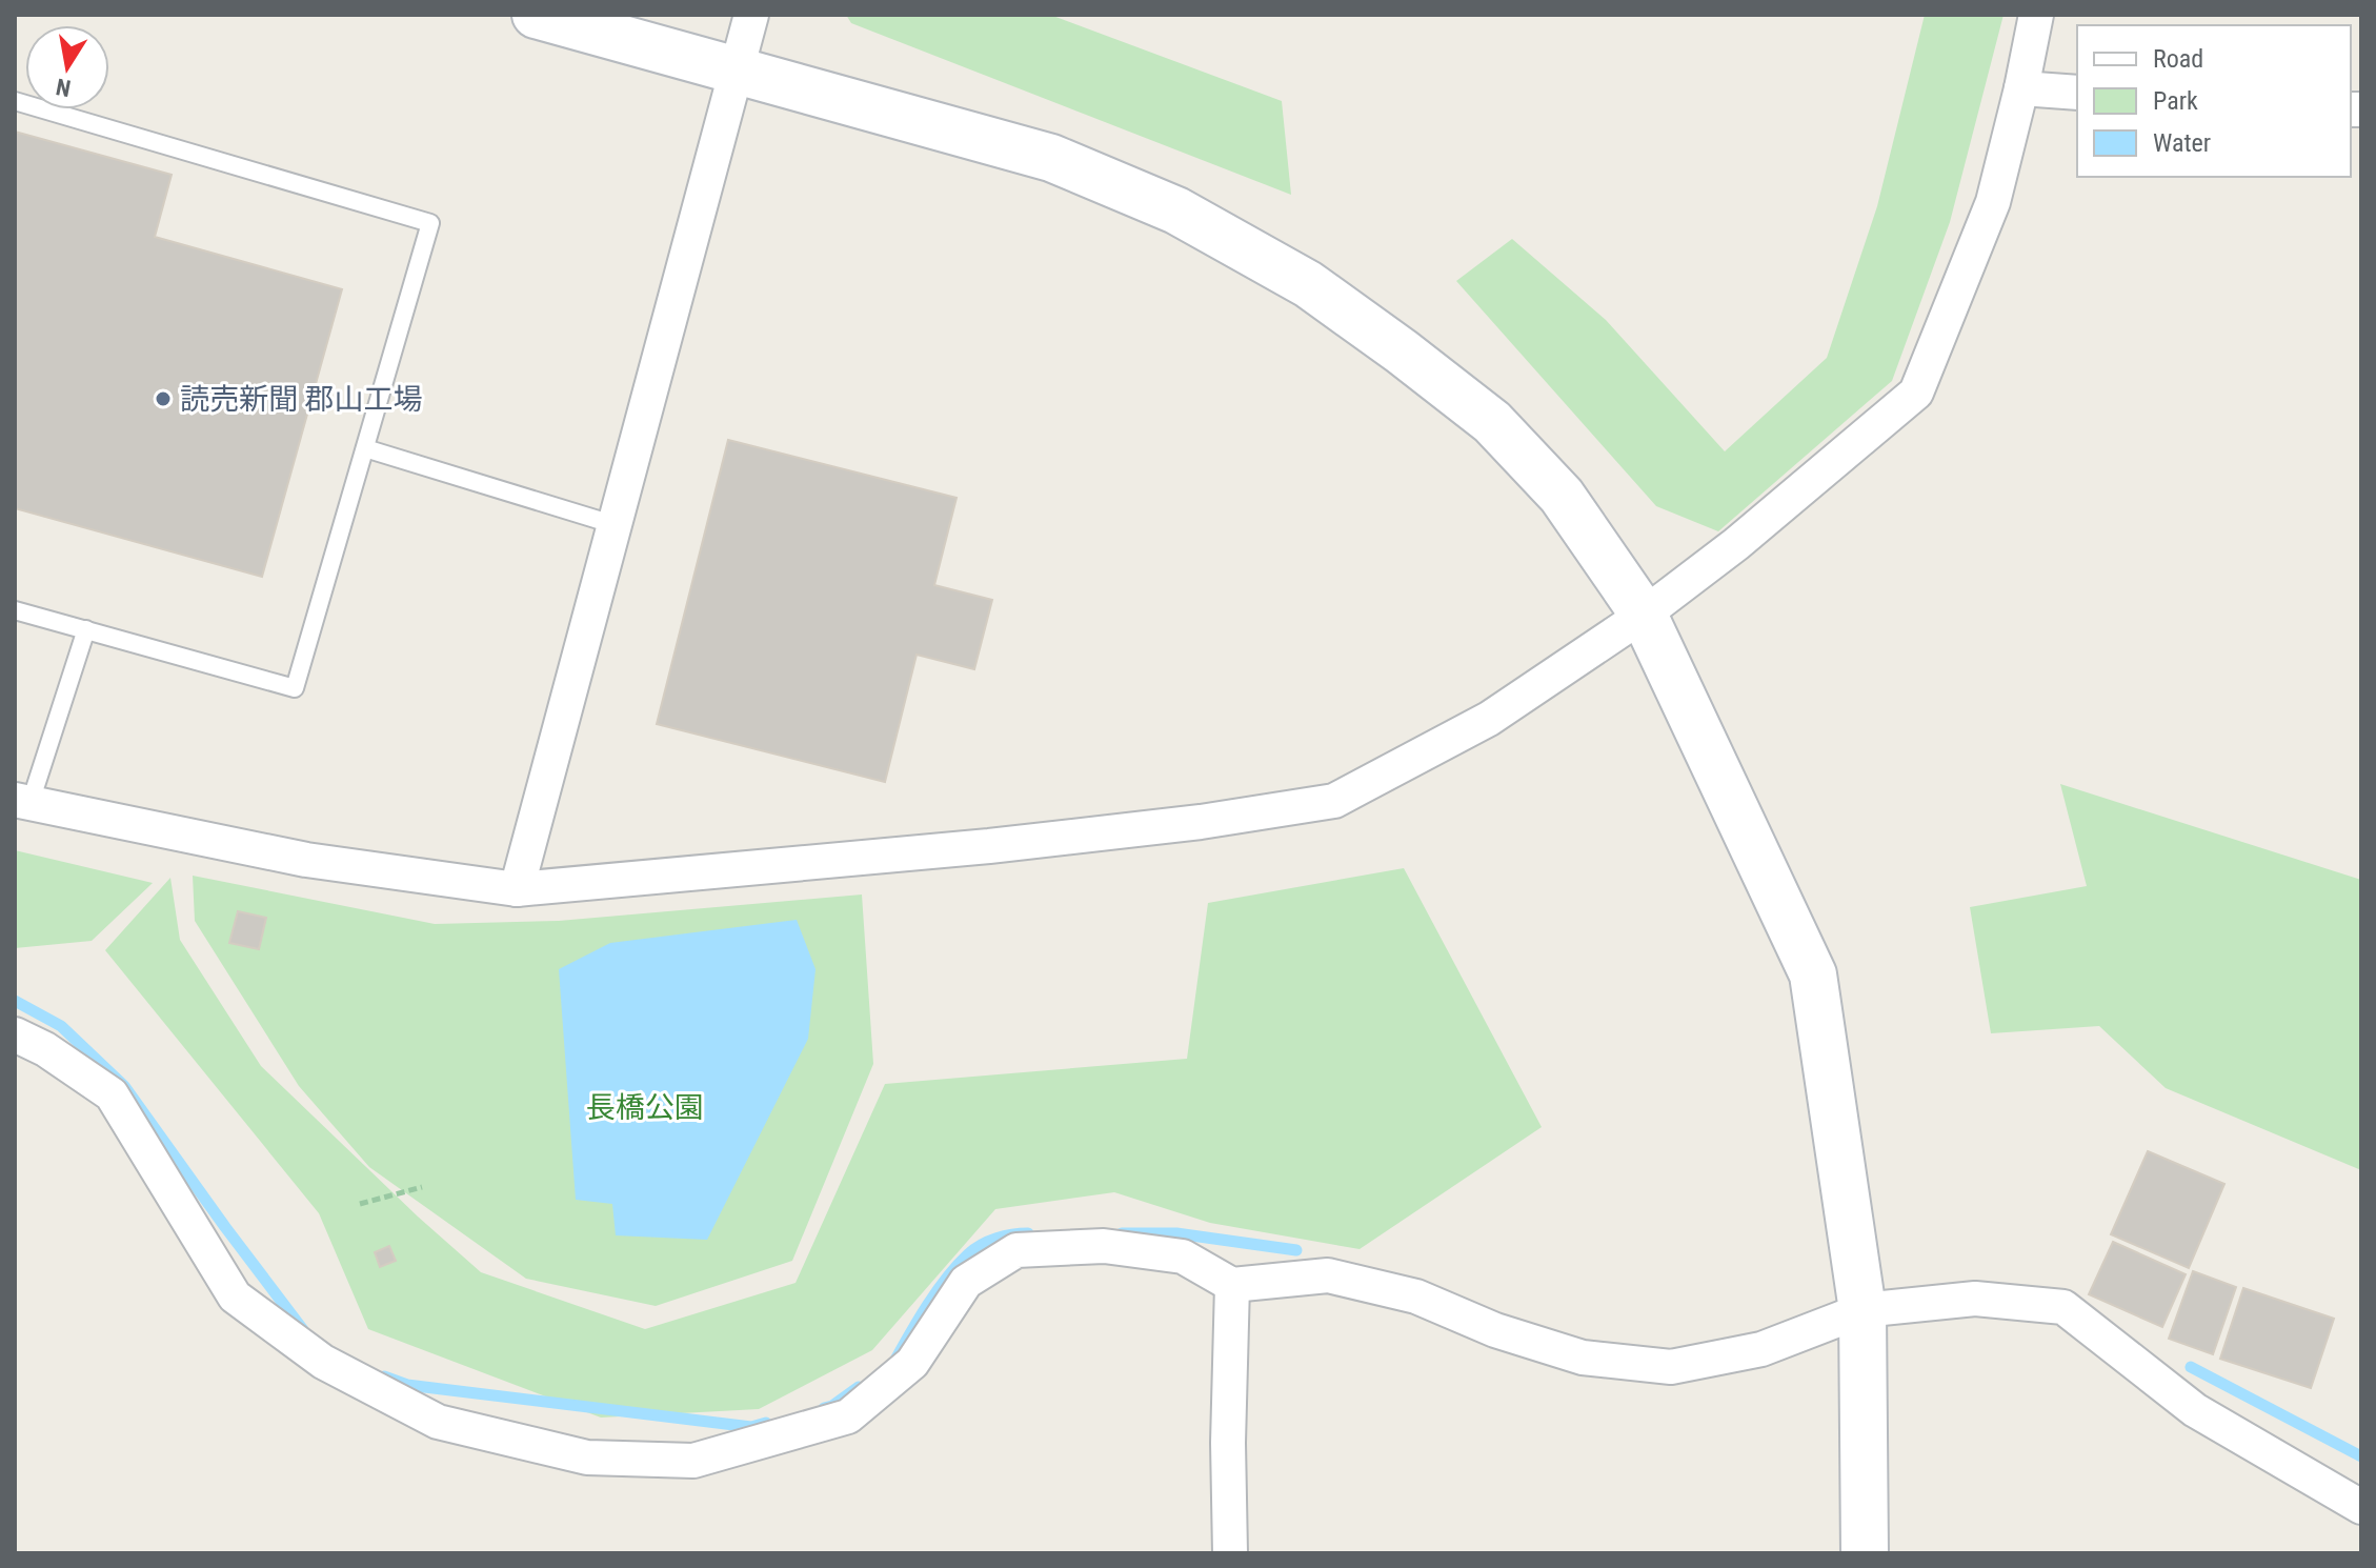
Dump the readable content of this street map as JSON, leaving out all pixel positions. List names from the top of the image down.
{
  "parks": ["長橋公園"],
  "places": ["読売新聞 郡山工場"],
  "legend": ["Road", "Park", "Water"],
  "north": "bottom"
}
